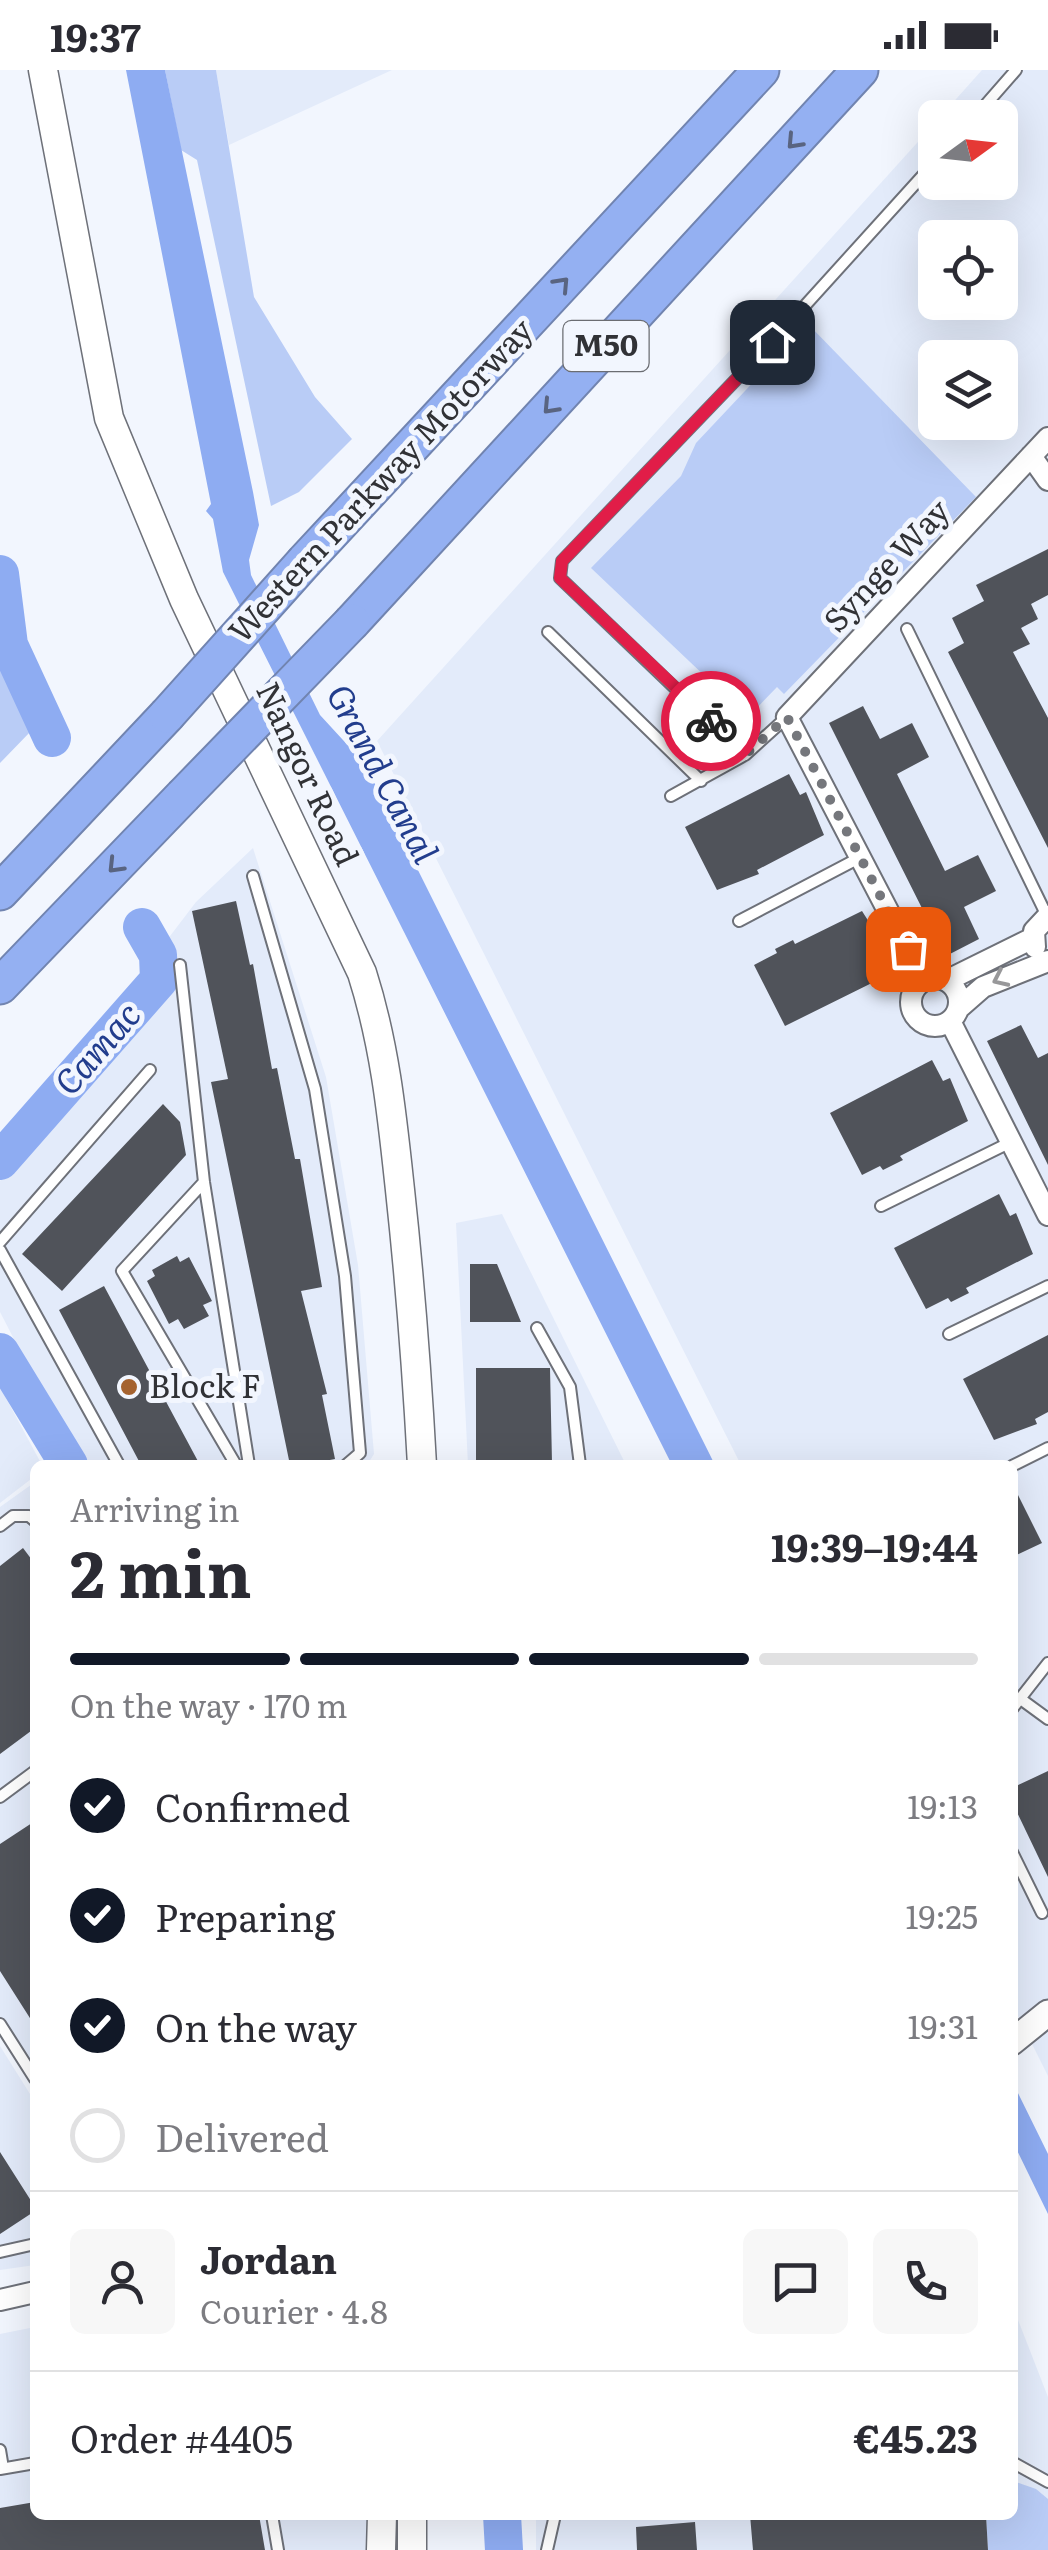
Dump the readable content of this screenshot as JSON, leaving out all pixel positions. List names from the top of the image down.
{
  "streets": {
    "highway": ["M50", "Western Parkway Motorway"],
    "main road": ["Nangor Road"],
    "street": ["Synge Way"]
  },
  "water": ["Grand Canal", "Camac"],
  "places": ["Block F"],
  "north": "right",
  "page": {
    "status": "19:37",
    "heading": ["2 min", "Arriving in", "19:39–19:44"],
    "panel": [
      "Jordan",
      "Courier · 4.8",
      "Order #4405",
      "€45.23"
    ],
    "bar": "On the way · 170 m",
    "list": [
      ["Confirmed", "19:13"],
      ["Preparing", "19:25"],
      ["On the way", "19:31"],
      "Delivered"
    ]
  }
}
